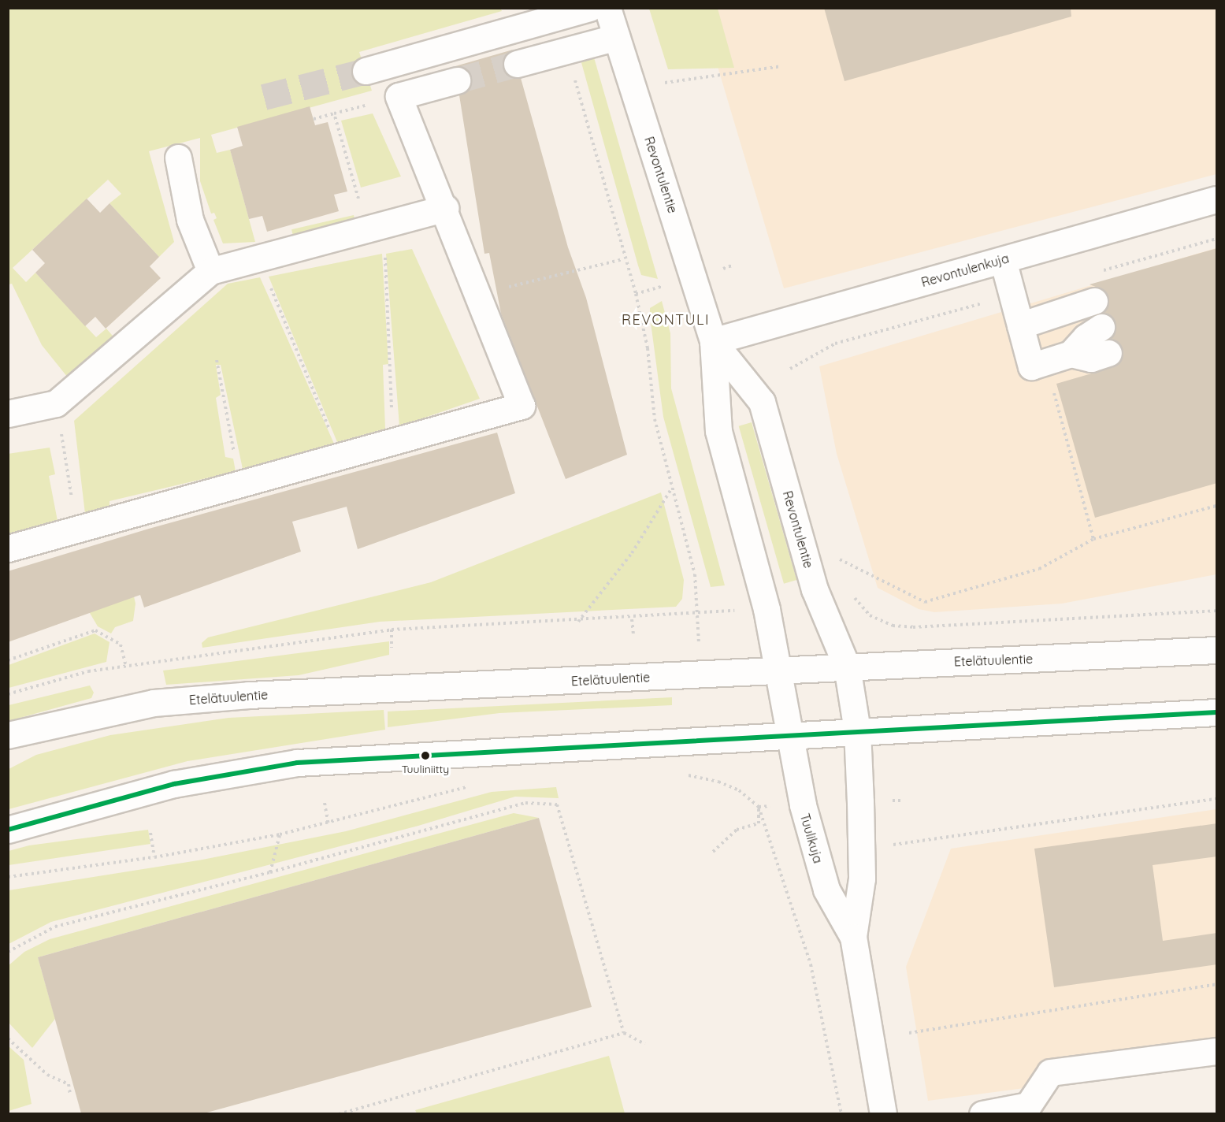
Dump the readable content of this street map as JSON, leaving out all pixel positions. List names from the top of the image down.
{
  "streets": {
    "main road": [
      "Revontulentie",
      "Revontulenkuja",
      "Etelätuulentie",
      "Tuulikuja"
    ]
  },
  "crossings": [
    ["Revontulentie", "Revontulenkuja"],
    ["Revontulentie", "Etelätuulentie"],
    ["Revontulentie", "Tuulikuja"]
  ],
  "districts": ["REVONTULI"],
  "places": ["Tuuliniitty"]
}
